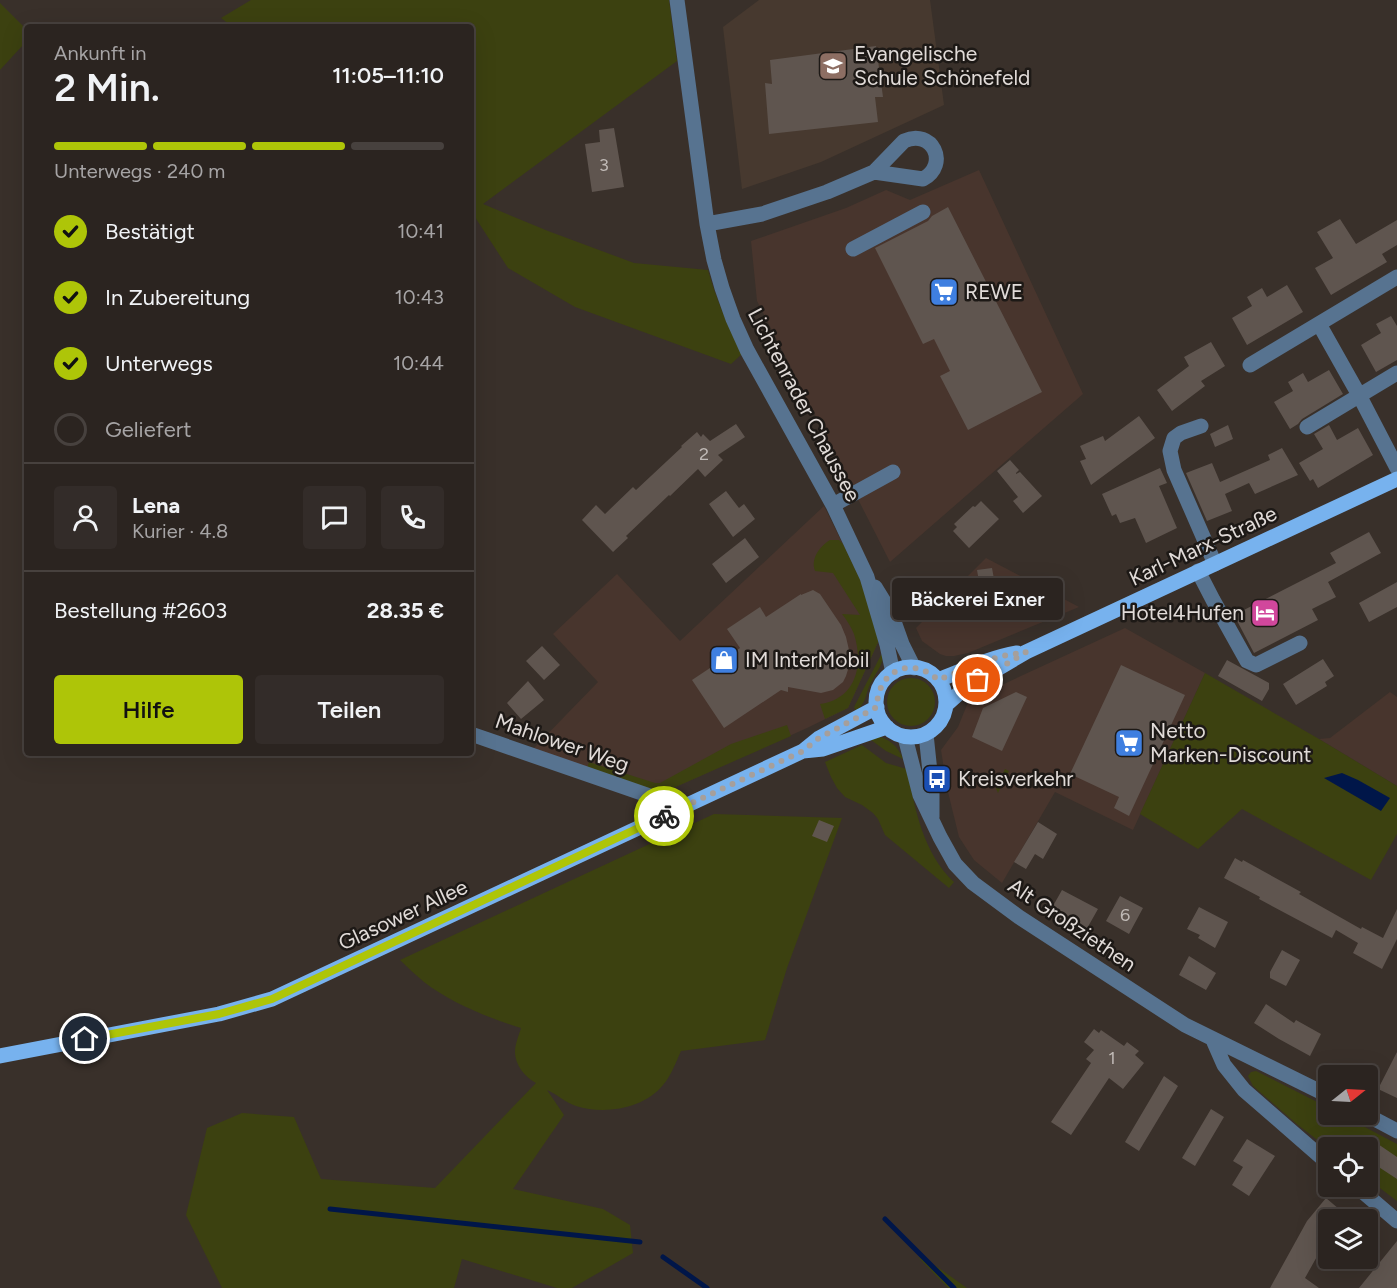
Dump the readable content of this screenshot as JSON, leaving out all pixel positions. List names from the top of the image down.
{
  "streets": {
    "main road": ["Karl-Marx-Straße", "Glasower Allee"],
    "street": ["Lichtenrader Chaussee", "Mahlower Weg", "Alt Großziethen"]
  },
  "crossings": [
    ["Lichtenrader Chaussee", "Karl-Marx-Straße"],
    ["Lichtenrader Chaussee", "Glasower Allee"],
    ["Lichtenrader Chaussee", "Alt Großziethen"],
    ["Karl-Marx-Straße", "Glasower Allee"],
    ["Karl-Marx-Straße", "Alt Großziethen"],
    ["Mahlower Weg", "Glasower Allee"],
    ["Glasower Allee", "Alt Großziethen"]
  ],
  "places": {
    "school or university": ["Evangelische Schule Schönefeld"],
    "supermarket": ["REWE", "Netto Marken-Discount"],
    "hotel": ["Hotel4Hufen"],
    "shop": ["IM InterMobil"],
    "other": ["Bäckerei Exner"],
    "bus stop": ["Kreisverkehr"]
  },
  "house_numbers": [
    "3",
    "2",
    "6",
    "1"
  ],
  "north": "right",
  "page": {
    "heading": ["2 Min.", "Ankunft in", "11:05–11:10"],
    "panel": [
      "Lena",
      "Kurier · 4.8",
      "Bestellung #2603",
      "28.35 €"
    ],
    "bar": "Unterwegs · 240 m",
    "list": [
      ["Bestätigt", "10:41"],
      ["In Zubereitung", "10:43"],
      ["Unterwegs", "10:44"],
      "Geliefert"
    ],
    "bubble": "Bäckerei Exner",
    "buttons": ["Hilfe", "Teilen"]
  }
}
